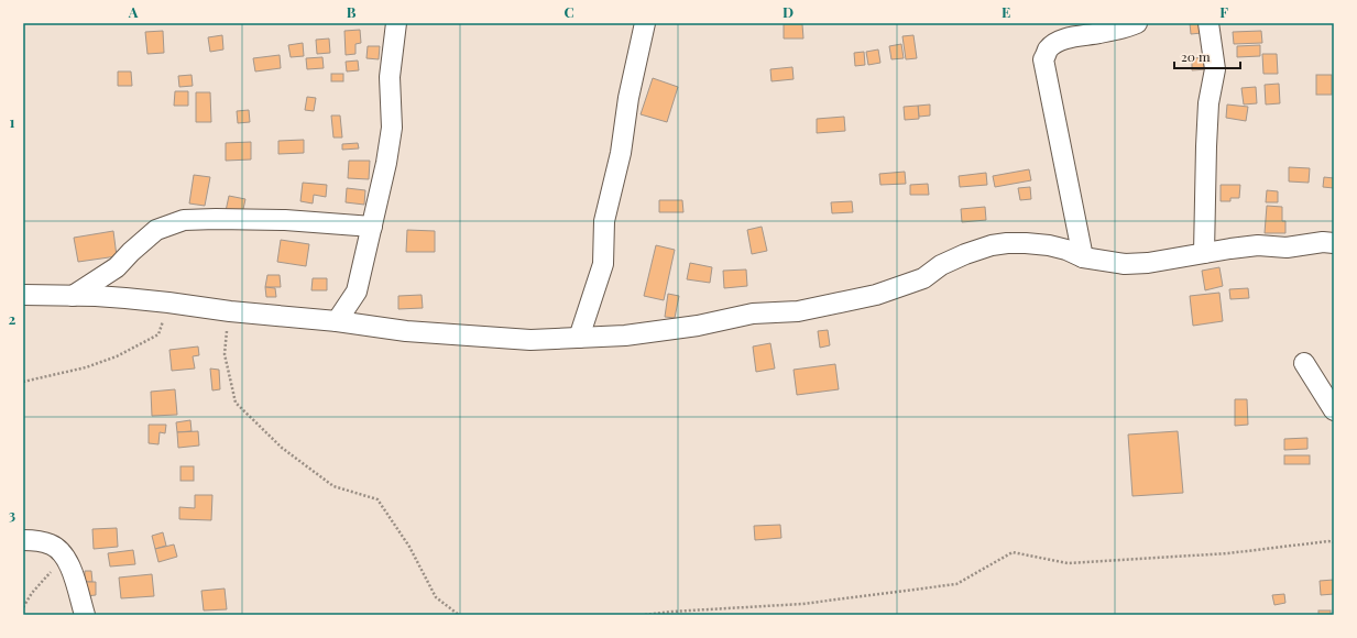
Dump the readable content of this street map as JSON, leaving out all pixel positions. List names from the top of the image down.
{
  "scale_bar": "20 m",
  "grid": {
    "columns": [
      "A",
      "B",
      "C",
      "D",
      "E",
      "F"
    ],
    "rows": ["1", "2", "3"]
  }
}
